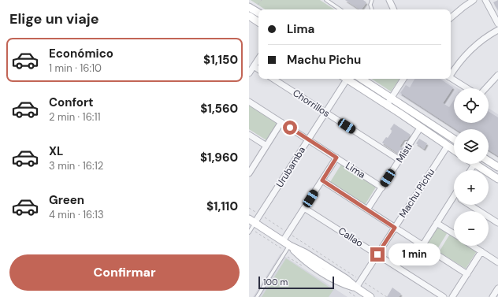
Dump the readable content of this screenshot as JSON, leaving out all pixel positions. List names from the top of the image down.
{
  "streets": {
    "street": [
      "Chorrillos",
      "Misti",
      "Urubamba",
      "Lima",
      "Machu Pichu",
      "Callao"
    ]
  },
  "crossings": [
    ["Chorrillos", "Misti"],
    ["Chorrillos", "Urubamba"],
    ["Misti", "Lima"],
    ["Urubamba", "Lima"],
    ["Machu Pichu", "Callao"]
  ],
  "scale_bar": "100 m",
  "page": {
    "heading": "Elige un viaje",
    "banner": ["Lima", "Machu Pichu"],
    "list": [
      {
        "name": "Económico",
        "note": "1 min · 16:10",
        "value": "$1,150"
      },
      {
        "name": "Confort",
        "note": "2 min · 16:11",
        "value": "$1,560"
      },
      {
        "name": "XL",
        "note": "3 min · 16:12",
        "value": "$1,960"
      },
      {
        "name": "Green",
        "note": "4 min · 16:13",
        "value": "$1,110"
      }
    ],
    "map_buttons": ["+", "−"],
    "bubble": "1 min",
    "buttons": "Confirmar",
    "scale": "100 m"
  }
}
